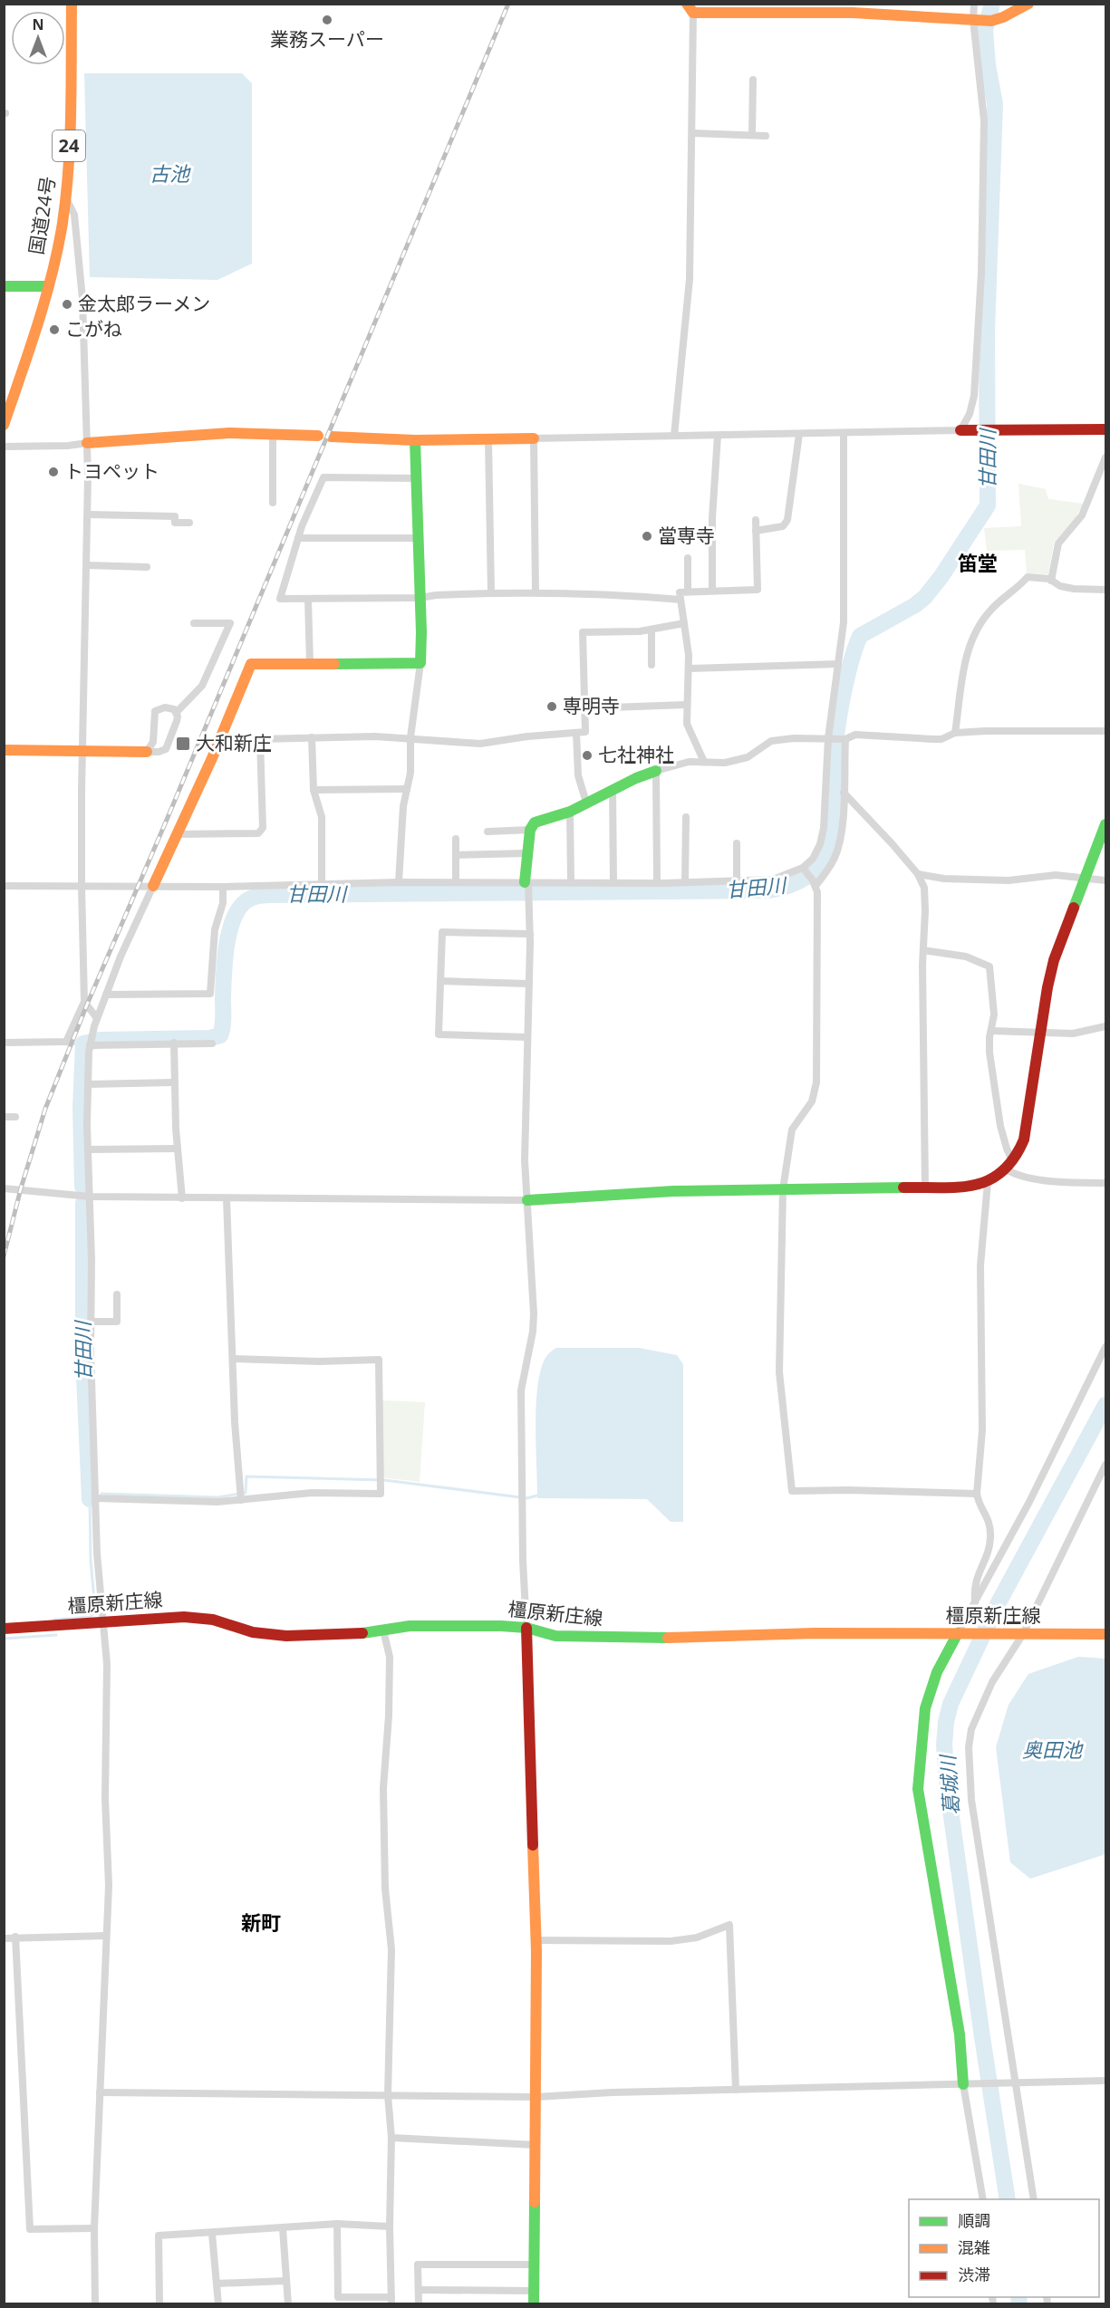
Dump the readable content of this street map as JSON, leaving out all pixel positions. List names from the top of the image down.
{
  "streets": {
    "main road": ["24", "国道24号", "橿原新庄線"]
  },
  "districts": ["笛堂", "新町"],
  "water": [
    "古池",
    "甘田川",
    "奥田池",
    "葛城川"
  ],
  "places": {
    "other": [
      "業務スーパー",
      "金太郎ラーメン",
      "こがね",
      "トヨペット",
      "當専寺",
      "専明寺",
      "七社神社"
    ],
    "transit": ["大和新庄"]
  },
  "legend": ["順調", "混雑", "渋滞"],
  "north": "top"
}
